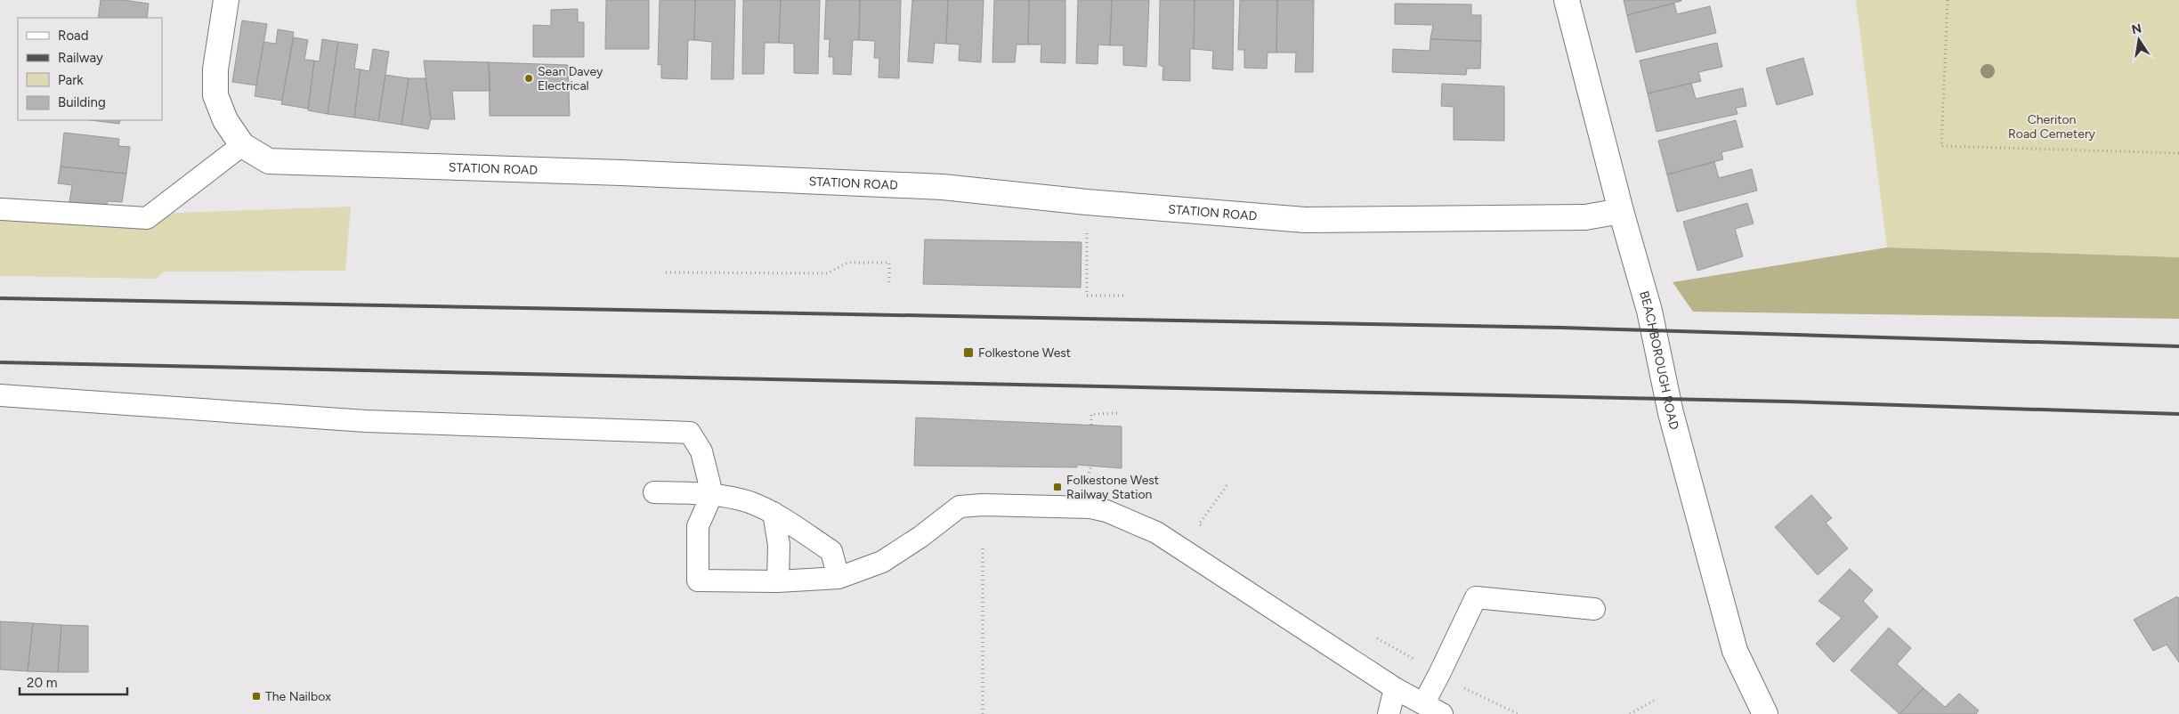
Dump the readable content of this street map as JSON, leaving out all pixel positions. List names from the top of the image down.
{
  "streets": {
    "street": ["STATION ROAD", "BEACHBOROUGH ROAD"]
  },
  "crossings": [
    ["STATION ROAD", "BEACHBOROUGH ROAD"]
  ],
  "parks": ["Cheriton Road Cemetery"],
  "places": {
    "other": ["Sean Davey Electrical"],
    "transit": ["Folkestone West", "Folkestone West Railway Station", "The Nailbox"]
  },
  "legend": [
    "Road",
    "Railway",
    "Park",
    "Building"
  ],
  "scale_bar": "20 m",
  "north": "top"
}
